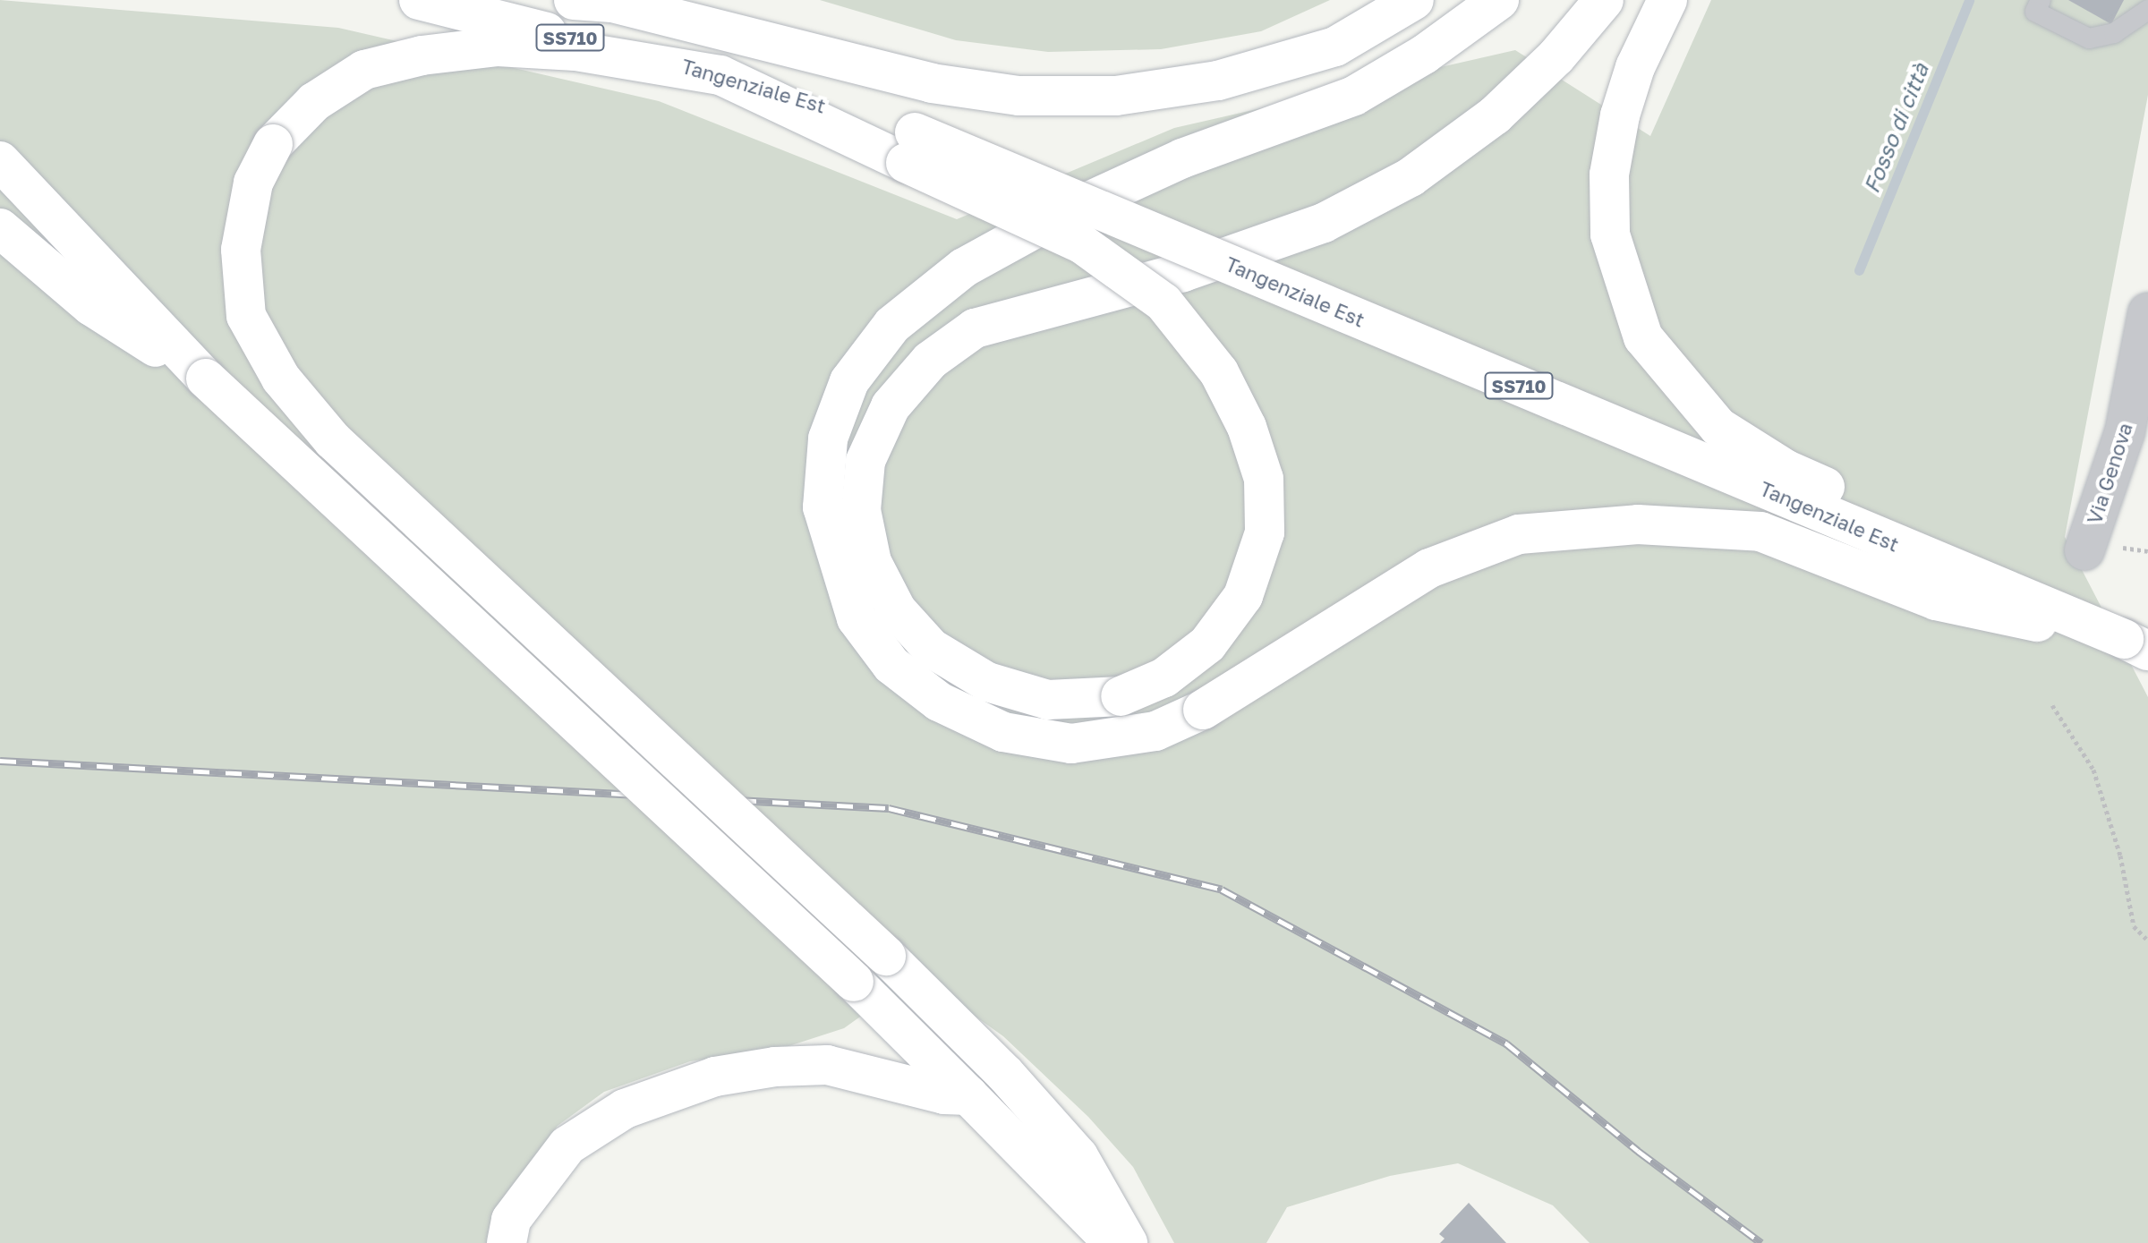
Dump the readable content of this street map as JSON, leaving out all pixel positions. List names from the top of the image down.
{
  "streets": {
    "main road": ["SS710", "Tangenziale Est"],
    "street": ["Via Genova"]
  },
  "water": ["Fosso di città"]
}
